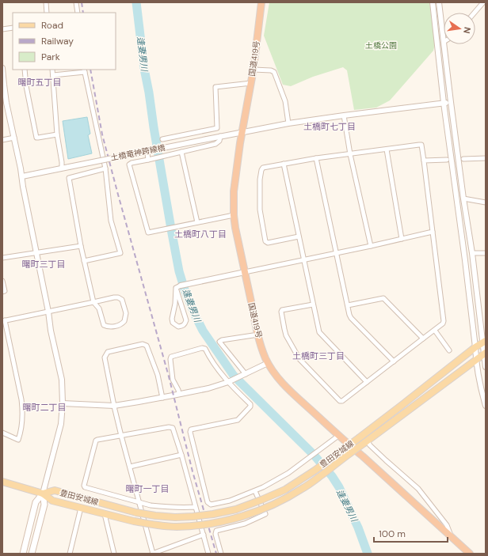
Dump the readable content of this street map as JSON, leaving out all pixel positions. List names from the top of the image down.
{
  "streets": {
    "highway": ["国道419号"],
    "main road": ["豊田安城線"],
    "street": ["土橋竜神跨線橋"]
  },
  "crossings": [
    ["国道419号", "土橋竜神跨線橋"]
  ],
  "districts": [
    "曙町五丁目",
    "土橋町七丁目",
    "土橋町八丁目",
    "曙町三丁目",
    "土橋町三丁目",
    "曙町二丁目",
    "曙町一丁目"
  ],
  "water": ["逢妻男川"],
  "parks": ["土橋公園"],
  "legend": ["Road", "Railway", "Park"],
  "scale_bar": "100 m",
  "north": "right"
}
